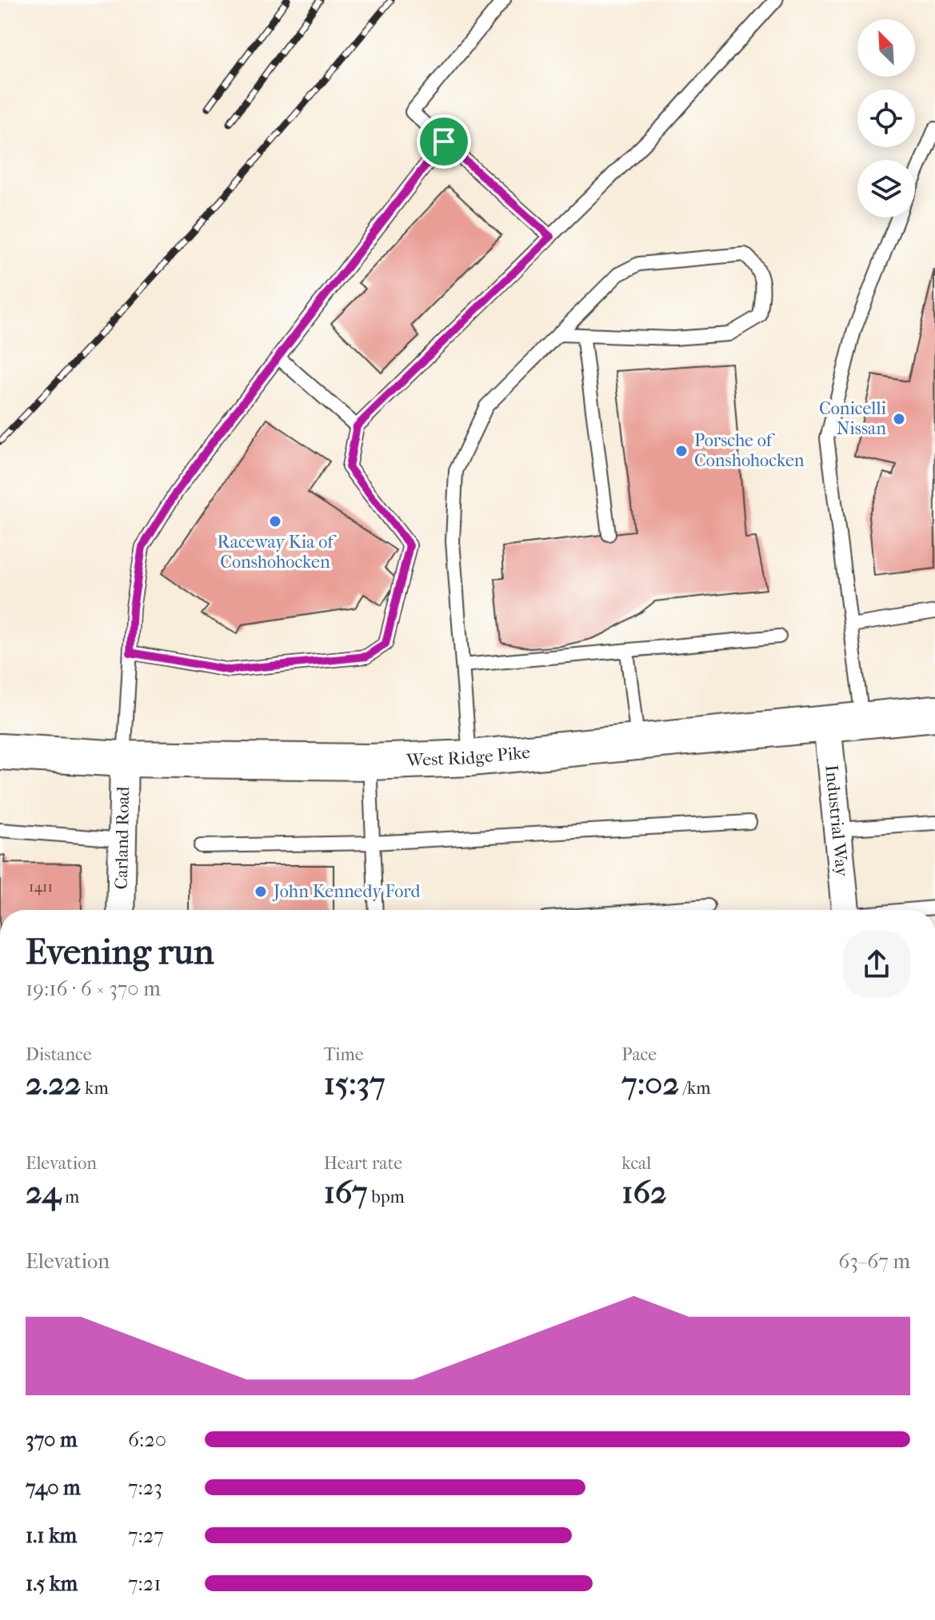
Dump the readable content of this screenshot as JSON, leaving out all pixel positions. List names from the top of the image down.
{
  "streets": {
    "main road": ["West Ridge Pike"],
    "street": ["Industrial Way", "Carland Road"]
  },
  "crossings": [
    ["West Ridge Pike", "Industrial Way"],
    ["West Ridge Pike", "Carland Road"]
  ],
  "places": [
    "Conicelli Nissan",
    "Porsche of Conshohocken",
    "Raceway Kia of Conshohocken",
    "John Kennedy Ford"
  ],
  "house_numbers": ["1411"],
  "north": "top left",
  "page": {
    "heading": ["Evening run", "19:16 · 6 × 370 m"],
    "stats": [
      ["Distance", "2.22 km"],
      ["Time", "15:37"],
      ["Pace", "7:02 /km"],
      ["Elevation", "24 m"],
      ["Heart rate", "167 bpm"],
      ["kcal", "162"]
    ],
    "chart": ["Elevation", "63–67 m"],
    "list": [
      {
        "name": "370 m",
        "note": "6:20"
      },
      {
        "name": "740 m",
        "note": "7:23"
      },
      {
        "name": "1.1 km",
        "note": "7:27"
      },
      {
        "name": "1.5 km",
        "note": "7:21"
      }
    ]
  }
}
